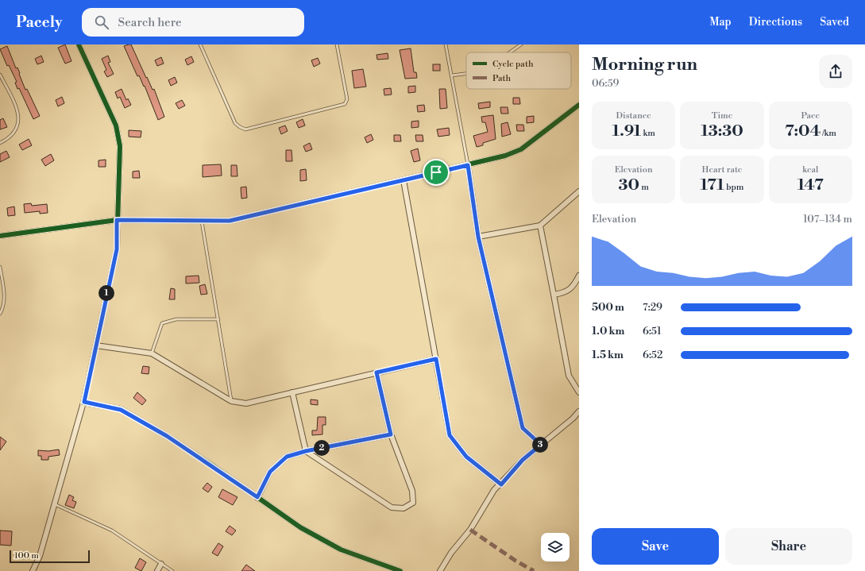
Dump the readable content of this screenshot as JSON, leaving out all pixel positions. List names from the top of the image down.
{
  "legend": ["Cycle path", "Path"],
  "scale_bar": "100 m",
  "page": {
    "header": "Pacely",
    "search": "Search here",
    "nav": ["Map", "Directions", "Saved"],
    "heading": ["Morning run", "06:59"],
    "stats": [
      ["Distance", "1.91 km"],
      ["Time", "13:30"],
      ["Pace", "7:04 /km"],
      ["Elevation", "30 m"],
      ["Heart rate", "171 bpm"],
      ["kcal", "147"]
    ],
    "chart": ["Elevation", "107–134 m"],
    "pins": ["1", "3", "2"],
    "list": [
      {
        "name": "500 m",
        "note": "7:29"
      },
      {
        "name": "1.0 km",
        "note": "6:51"
      },
      {
        "name": "1.5 km",
        "note": "6:52"
      }
    ],
    "buttons": ["Save", "Share"],
    "scale": "100 m"
  }
}
